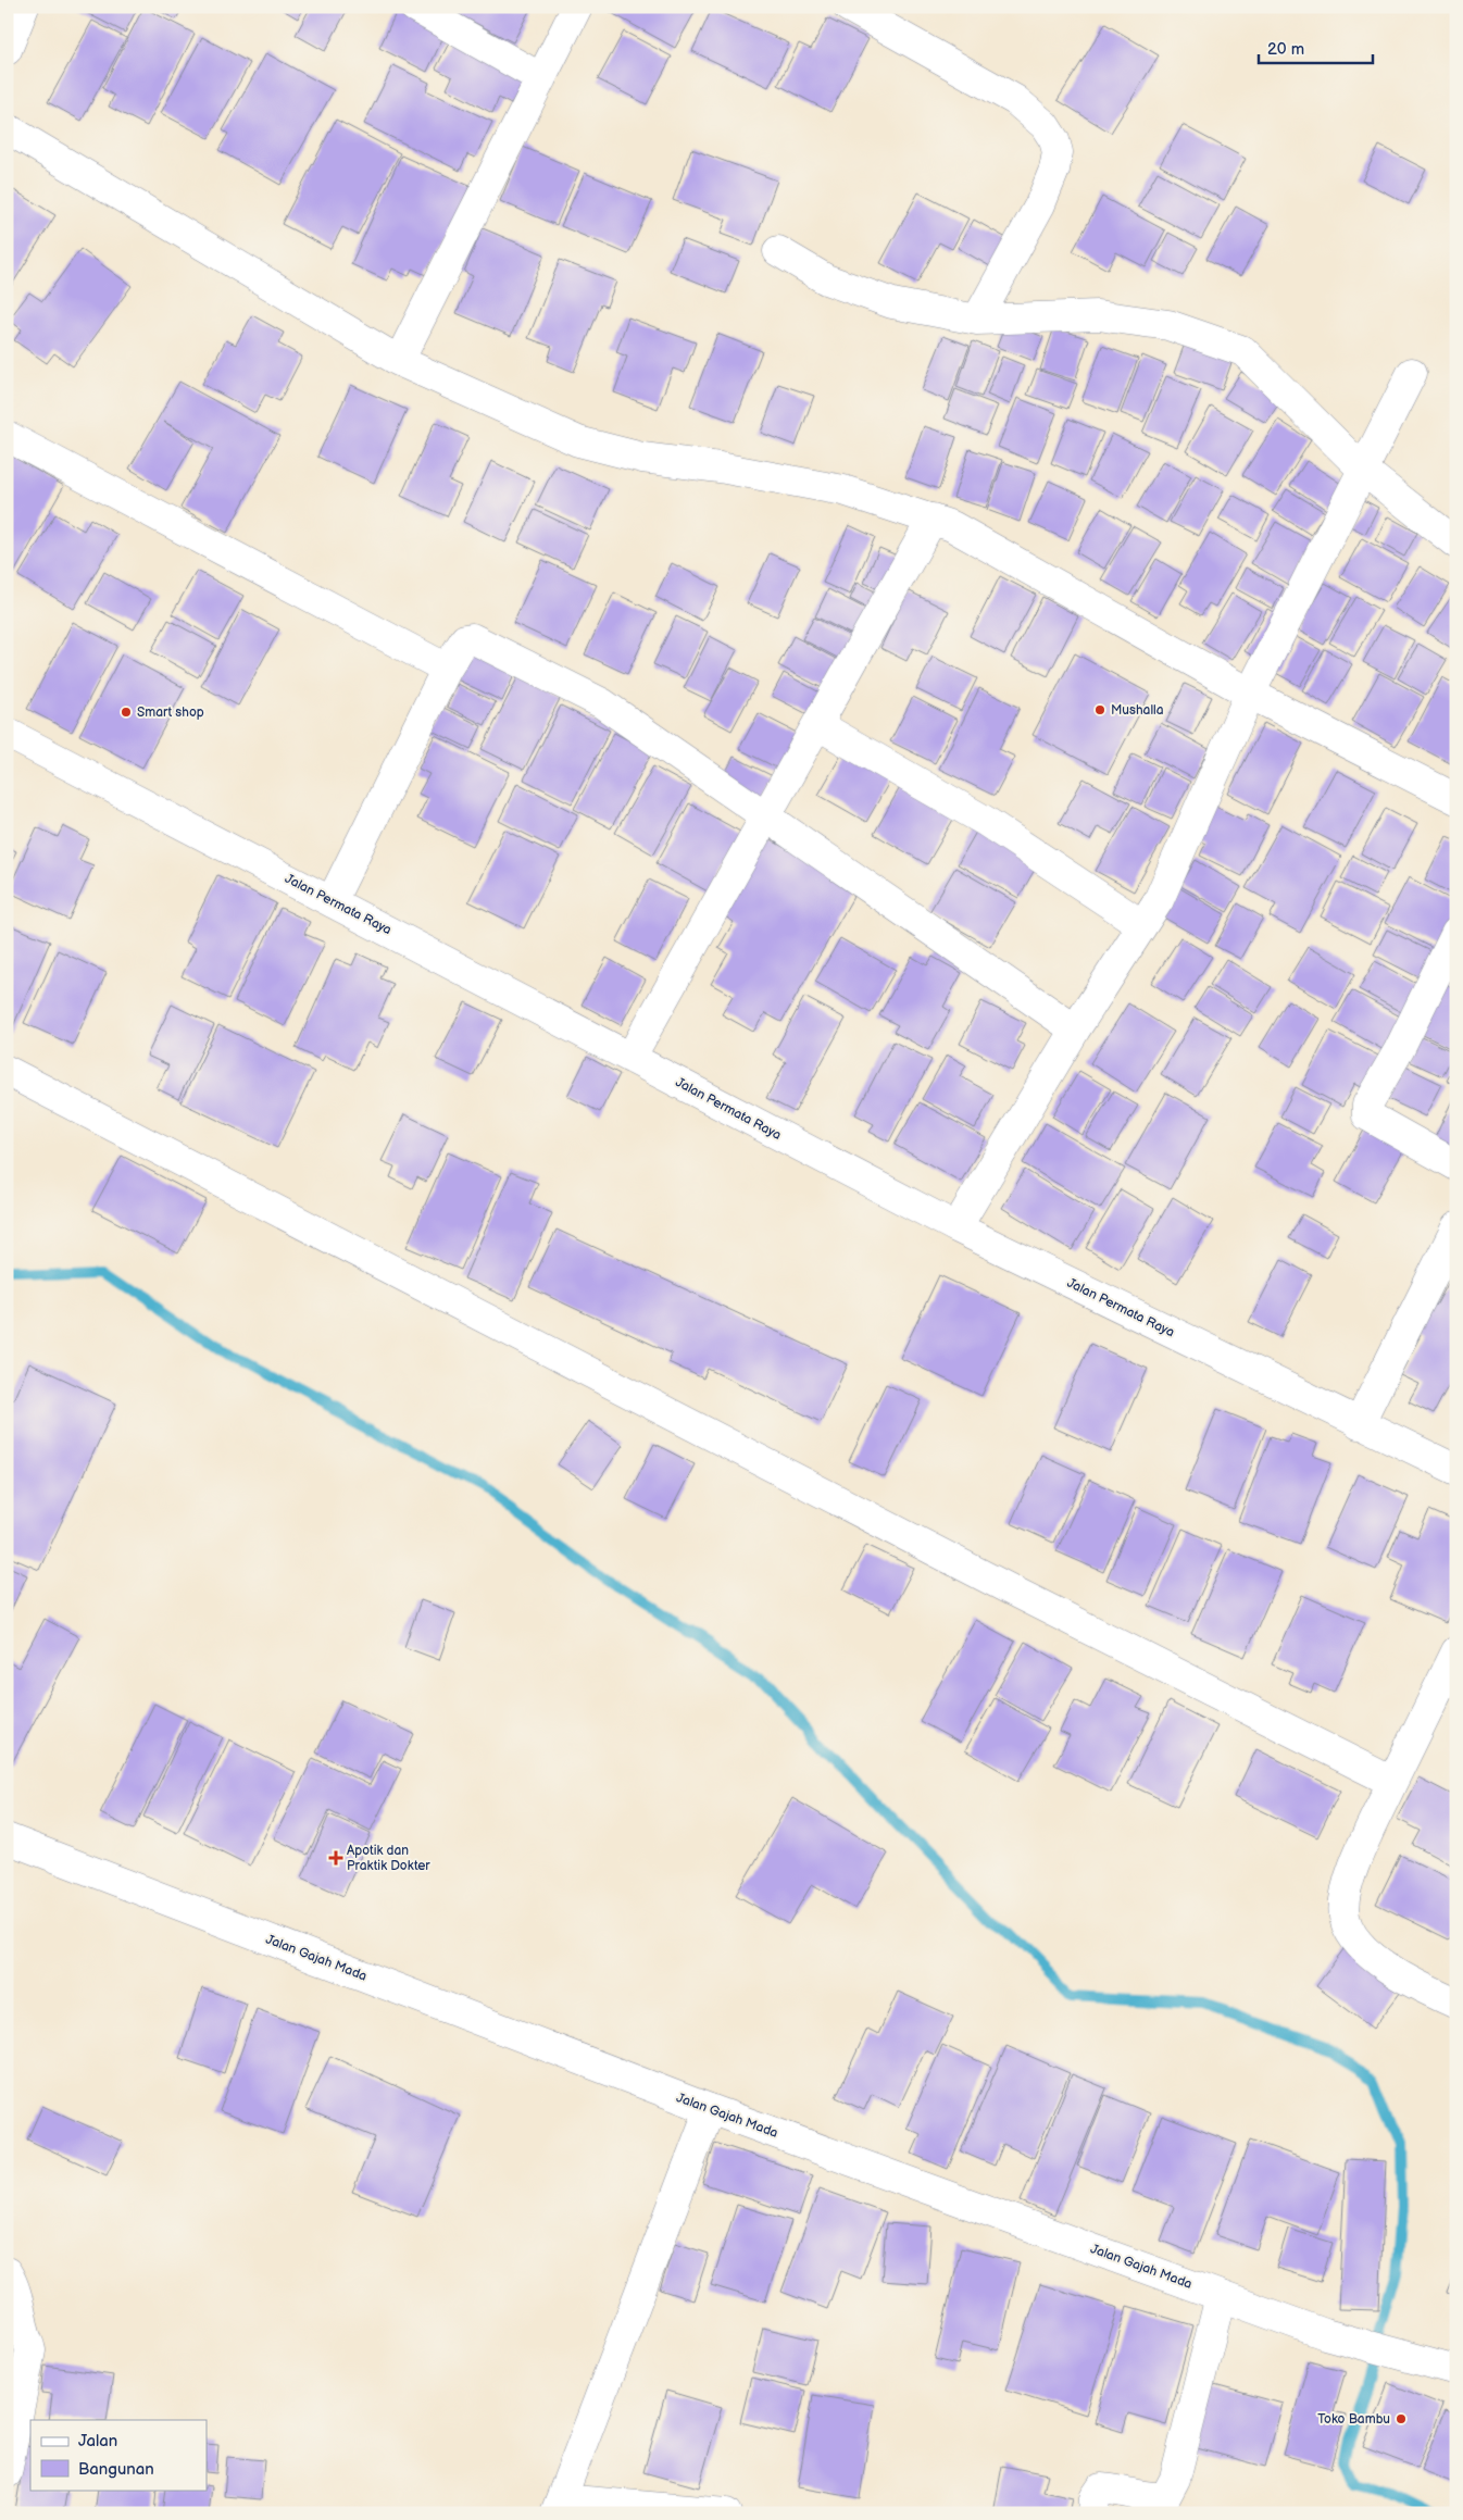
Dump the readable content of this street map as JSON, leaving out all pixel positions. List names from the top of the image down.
{
  "streets": {
    "street": ["Jalan Permata Raya", "Jalan Gajah Mada"]
  },
  "places": {
    "other": ["Mushalla", "Smart shop", "Toko Bambu"],
    "health": ["Apotik dan Praktik Dokter"]
  },
  "legend": ["Jalan", "Bangunan"],
  "scale_bar": "20 m"
}
